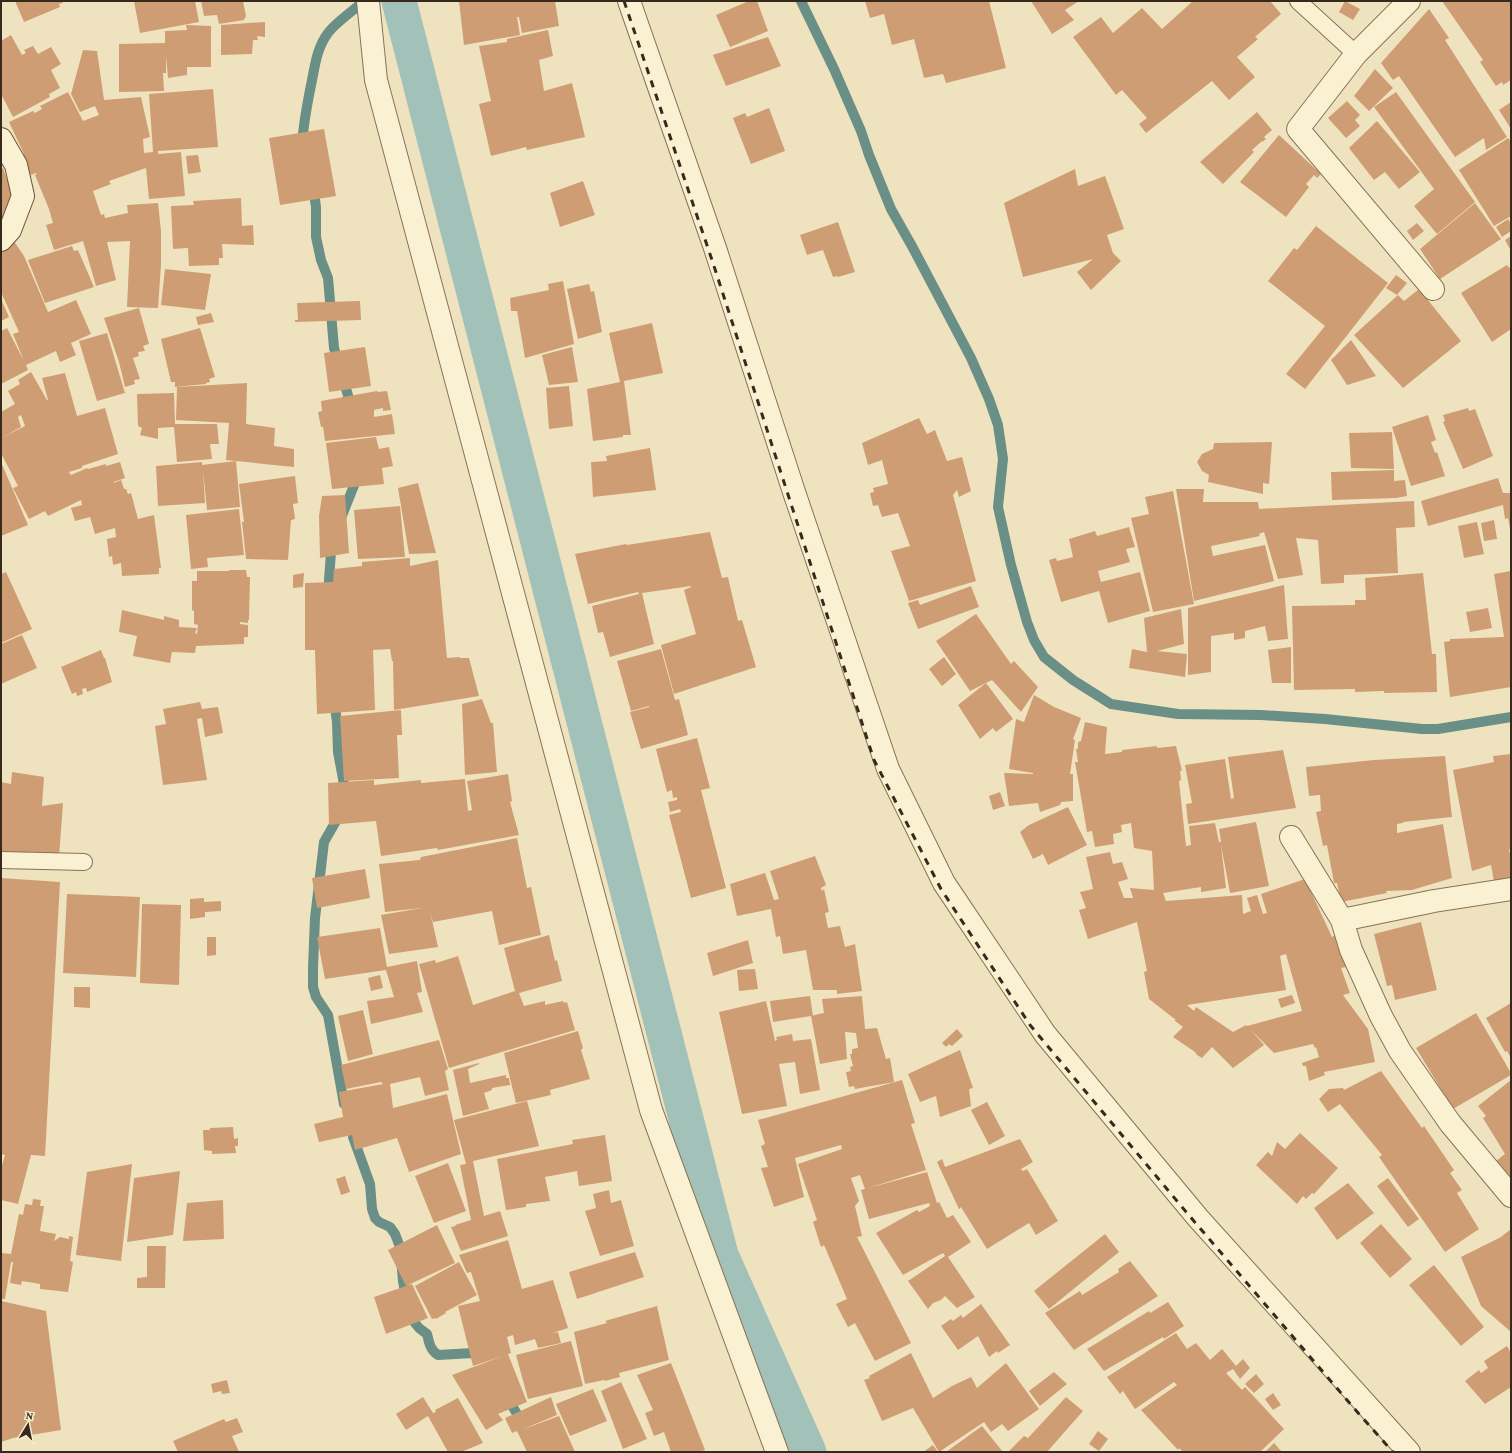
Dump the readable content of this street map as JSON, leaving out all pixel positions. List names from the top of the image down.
{
  "north": "top"
}
